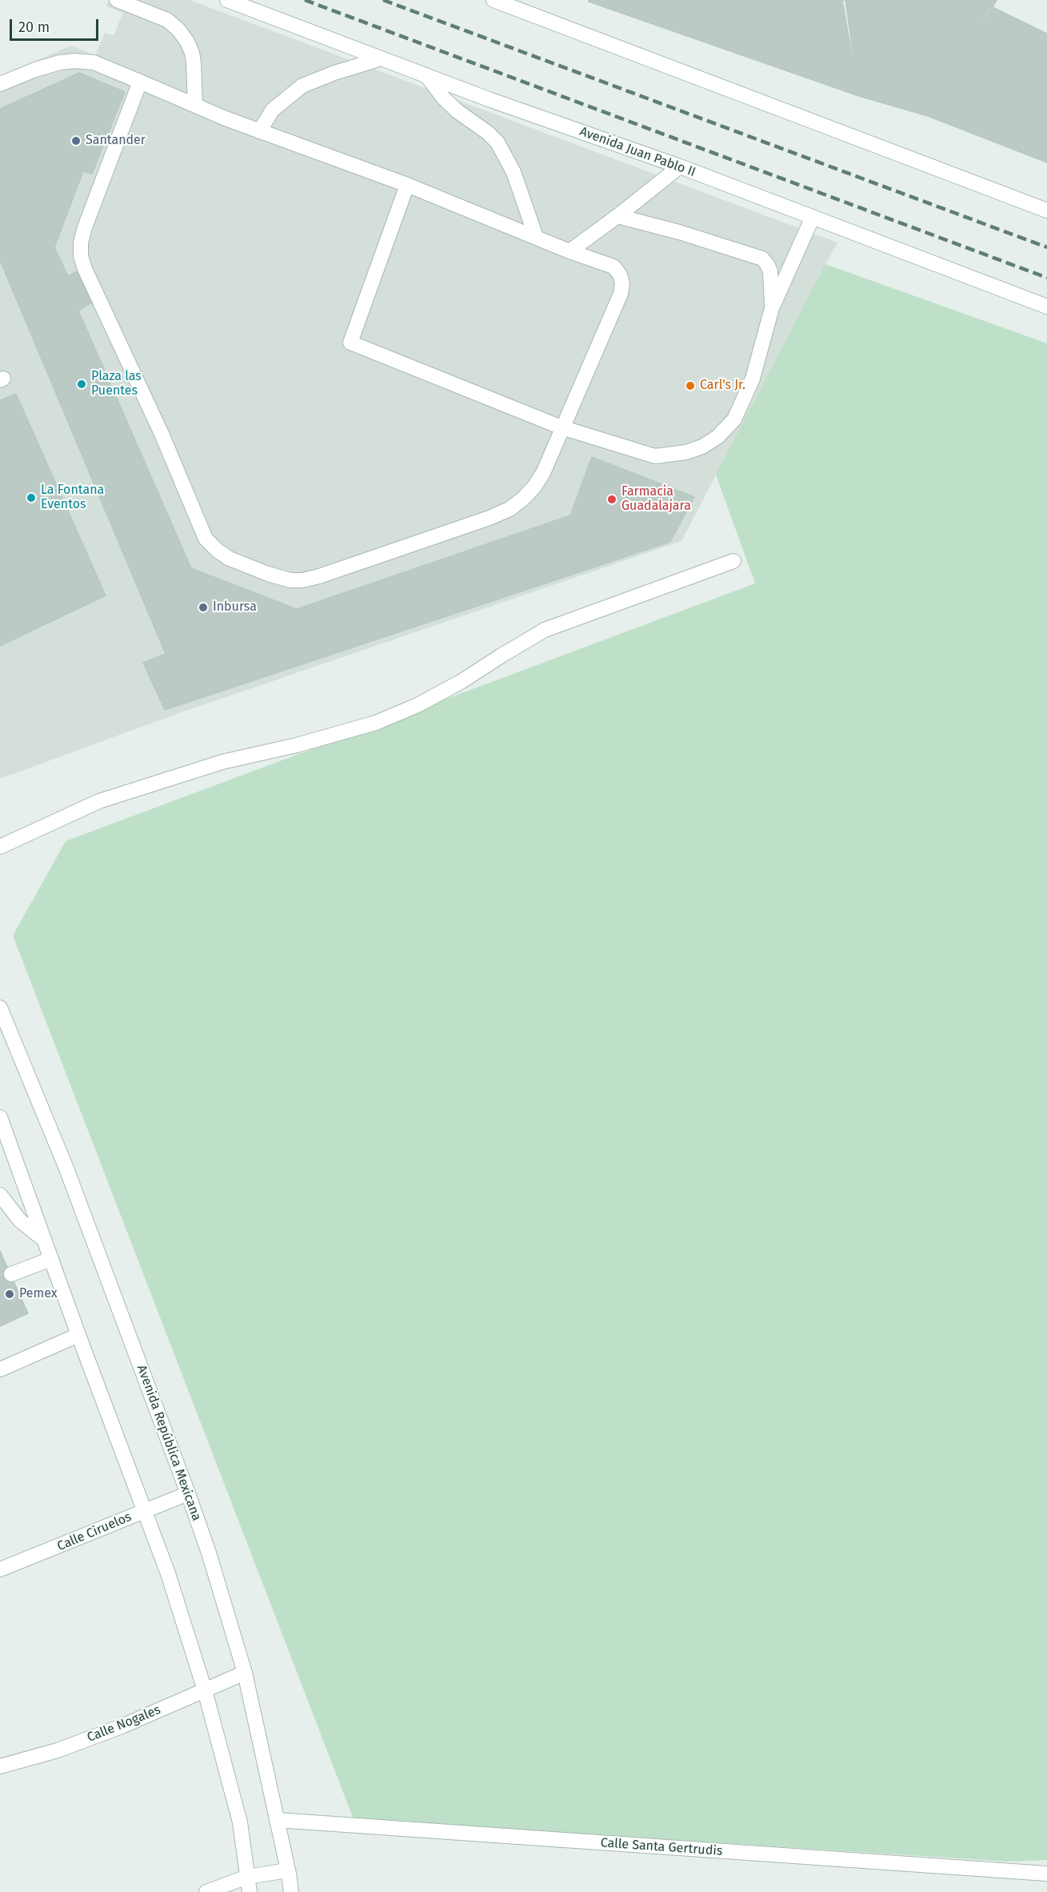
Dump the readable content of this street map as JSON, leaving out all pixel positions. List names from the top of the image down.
{
  "streets": {
    "street": [
      "Avenida Juan Pablo II",
      "Avenida República Mexicana",
      "Calle Ciruelos",
      "Calle Nogales",
      "Calle Santa Gertrudis"
    ]
  },
  "crossings": [
    ["Avenida República Mexicana", "Calle Ciruelos"],
    ["Avenida República Mexicana", "Calle Nogales"],
    ["Avenida República Mexicana", "Calle Santa Gertrudis"]
  ],
  "places": [
    "Santander",
    "Plaza las Puentes",
    "Carl's Jr.",
    "La Fontana Eventos",
    "Farmacia Guadalajara",
    "Inbursa",
    "Pemex"
  ],
  "scale_bar": "20 m"
}
